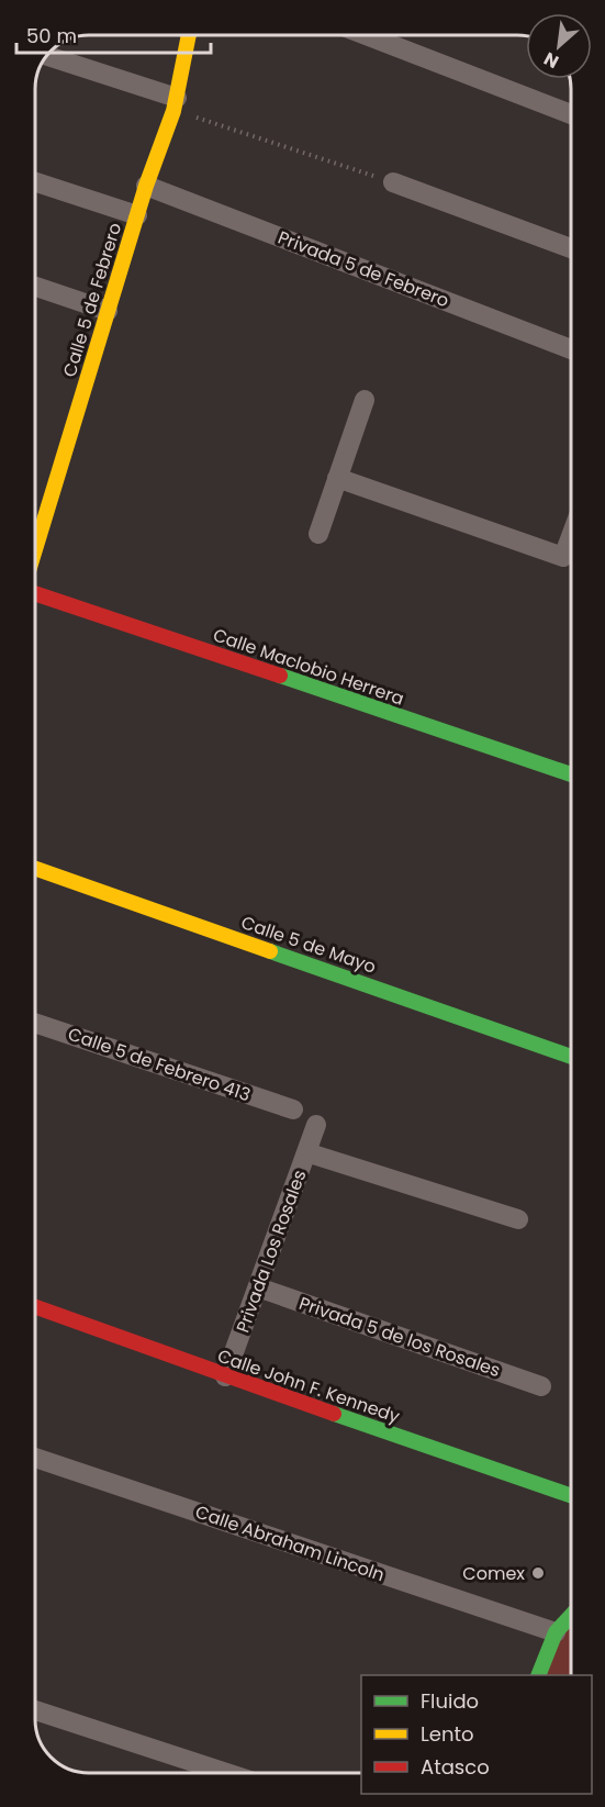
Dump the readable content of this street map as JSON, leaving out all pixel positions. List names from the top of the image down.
{
  "streets": {
    "street": [
      "Privada 5 de Febrero",
      "Calle 5 de Febrero",
      "Calle Maclobio Herrera",
      "Calle 5 de Mayo",
      "Calle 5 de Febrero 413",
      "Privada Los Rosales",
      "Privada 5 de los Rosales",
      "Calle John F. Kennedy",
      "Calle Abraham Lincoln"
    ]
  },
  "crossings": [
    ["Privada 5 de Febrero", "Calle 5 de Febrero"],
    ["Privada Los Rosales", "Privada 5 de los Rosales"],
    ["Privada Los Rosales", "Calle John F. Kennedy"]
  ],
  "places": ["Comex"],
  "legend": ["Fluido", "Lento", "Atasco"],
  "scale_bar": "50 m",
  "north": "bottom left"
}
